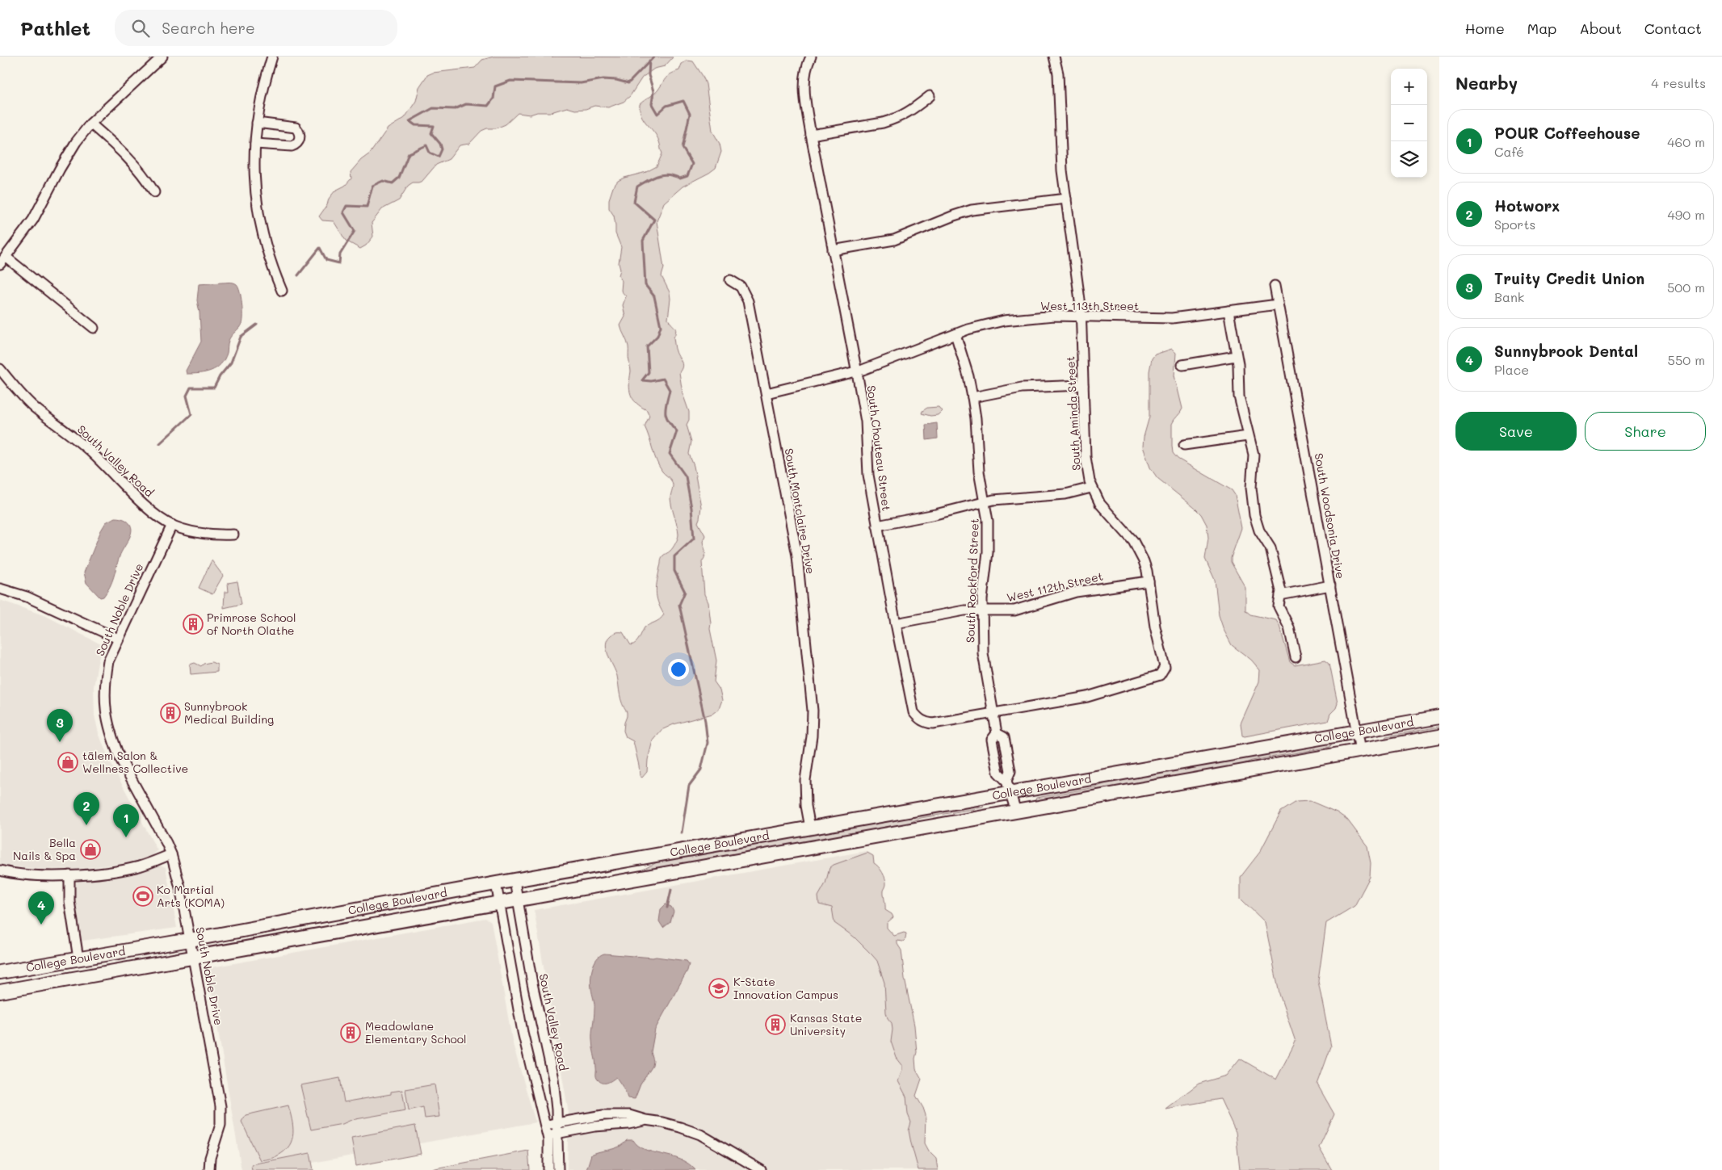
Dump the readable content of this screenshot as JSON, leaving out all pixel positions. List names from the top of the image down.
{
  "streets": {
    "main road": ["College Boulevard"],
    "street": [
      "West 113th Street",
      "South Aminda Street",
      "South Chouteau Street",
      "South Valley Road",
      "South Montclaire Drive",
      "South Woodsonia Drive",
      "South Rockford Street",
      "West 112th Street",
      "South Noble Drive"
    ]
  },
  "crossings": [
    ["West 113th Street", "South Aminda Street"],
    ["West 113th Street", "South Chouteau Street"],
    ["West 113th Street", "South Montclaire Drive"],
    ["West 113th Street", "South Woodsonia Drive"],
    ["West 113th Street", "South Rockford Street"],
    ["South Aminda Street", "South Chouteau Street"],
    ["South Aminda Street", "South Rockford Street"],
    ["South Aminda Street", "West 112th Street"],
    ["South Chouteau Street", "South Rockford Street"],
    ["South Chouteau Street", "West 112th Street"],
    ["South Valley Road", "South Noble Drive"],
    ["South Valley Road", "College Boulevard"],
    ["South Montclaire Drive", "College Boulevard"],
    ["South Woodsonia Drive", "College Boulevard"],
    ["South Rockford Street", "West 112th Street"],
    ["South Rockford Street", "College Boulevard"],
    ["South Noble Drive", "College Boulevard"]
  ],
  "places": {
    "building": [
      "Primrose School of North Olathe",
      "Sunnybrook Medical Building",
      "Kansas State University",
      "Meadowlane Elementary School"
    ],
    "shop": ["tālem Salon & Wellness Collective", "Bella Nails & Spa"],
    "sports": ["Ko Martial Arts (KOMA)"],
    "school or university": ["K-State Innovation Campus"]
  },
  "page": {
    "header": "Pathlet",
    "search": "Search here",
    "nav": [
      "Home",
      "Map",
      "About",
      "Contact"
    ],
    "heading": ["Nearby", "4 results"],
    "map_buttons": ["+", "−"],
    "list": [
      {
        "mark": "1",
        "name": "POUR Coffeehouse",
        "note": "Café",
        "value": "460 m"
      },
      {
        "mark": "2",
        "name": "Hotworx",
        "note": "Sports",
        "value": "490 m"
      },
      {
        "mark": "3",
        "name": "Truity Credit Union",
        "note": "Bank",
        "value": "500 m"
      },
      {
        "mark": "4",
        "name": "Sunnybrook Dental",
        "note": "Place",
        "value": "550 m"
      }
    ],
    "buttons": ["Save", "Share"],
    "pins": [
      "3",
      "2",
      "1",
      "4"
    ]
  }
}
